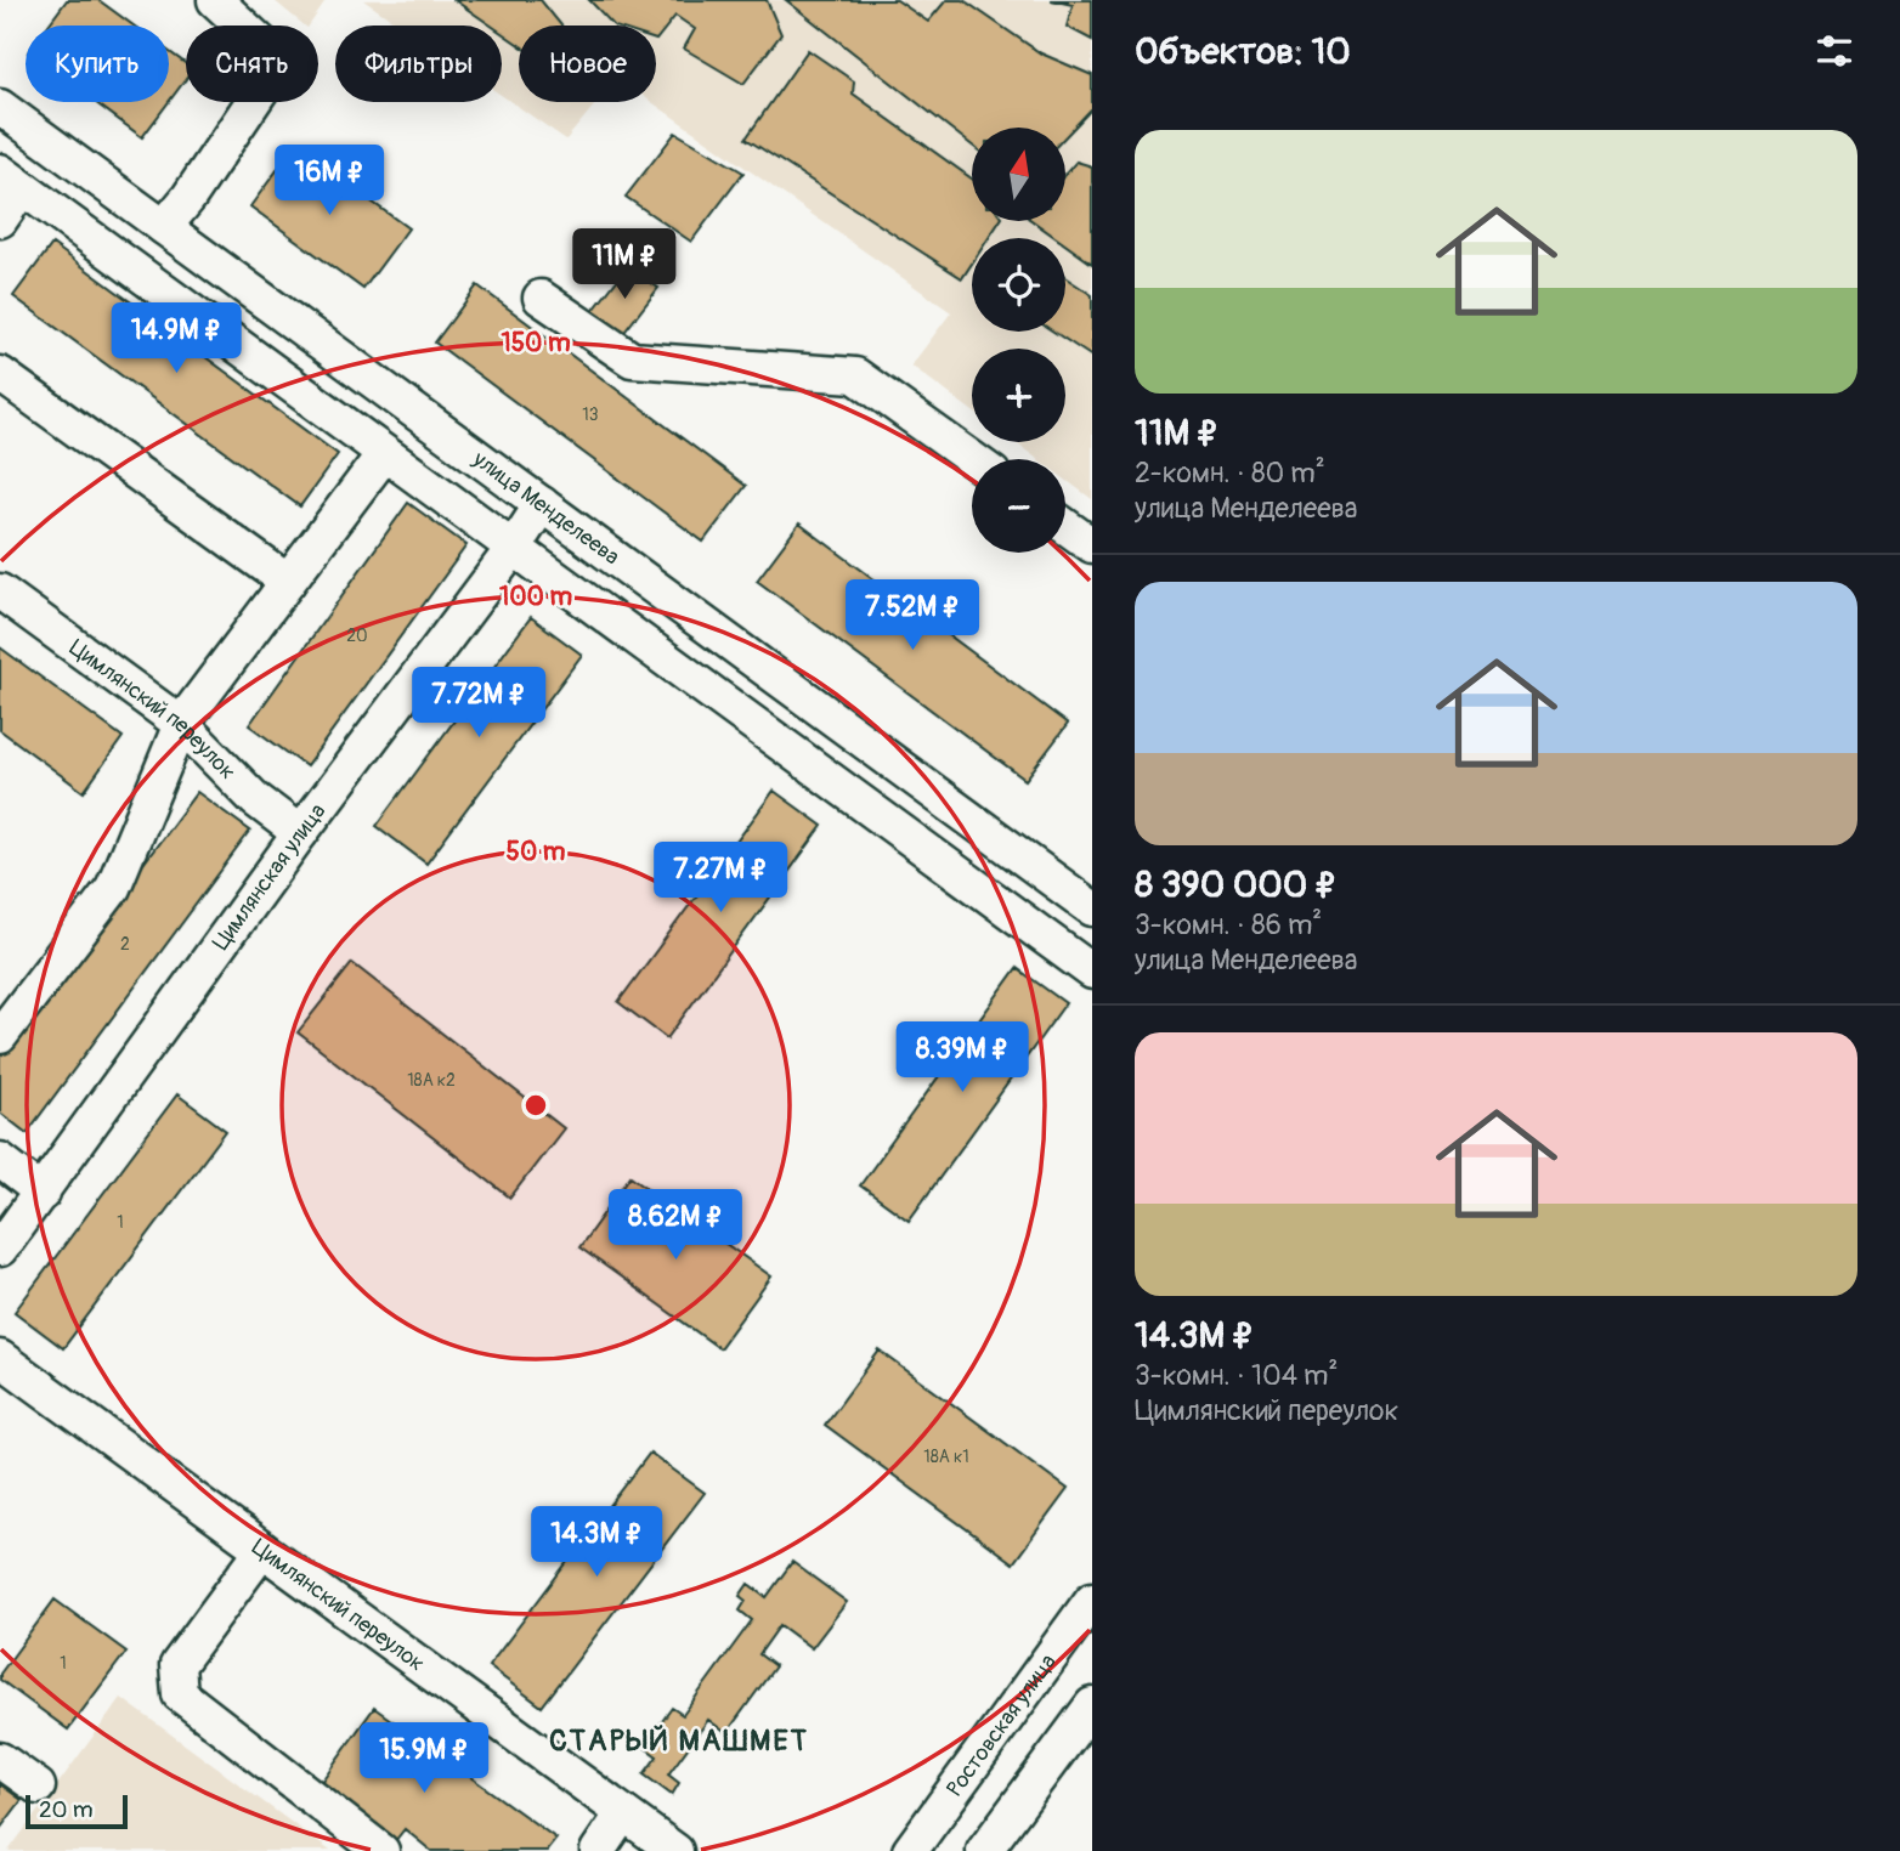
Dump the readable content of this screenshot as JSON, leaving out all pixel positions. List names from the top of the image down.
{
  "streets": {
    "street": [
      "улица Менделеева",
      "Цимлянский переулок",
      "Цимлянская улица",
      "Ростовская улица"
    ]
  },
  "crossings": [
    ["улица Менделеева", "Цимлянская улица"],
    ["Цимлянский переулок", "Цимлянская улица"]
  ],
  "districts": ["СТАРЫЙ МАШМЕТ"],
  "house_numbers": [
    "13",
    "20",
    "2",
    "18А к2",
    "1",
    "18А к1",
    "1"
  ],
  "scale_bar": "20 m",
  "north": "top",
  "page": {
    "heading": "Объектов: 10",
    "chip": [
      "Купить",
      "Снять",
      "Фильтры",
      "Новое"
    ],
    "list": [
      {
        "name": "11M ₽",
        "note": "2-комн. · 80 m² · улица Менделеева"
      },
      {
        "name": "8 390 000 ₽",
        "note": "3-комн. · 86 m² · улица Менделеева"
      },
      {
        "name": "14.3M ₽",
        "note": "3-комн. · 104 m² · Цимлянский переулок"
      }
    ],
    "map_buttons": ["+", "−"],
    "price": [
      "16M ₽",
      "11M ₽",
      "14.9M ₽",
      "7.52M ₽",
      "7.72M ₽",
      "7.27M ₽",
      "8.39M ₽",
      "8.62M ₽",
      "14.3M ₽",
      "15.9M ₽"
    ],
    "scale": "20 m"
  },
  "rings": ["150 m", "100 m", "50 m"]
}
